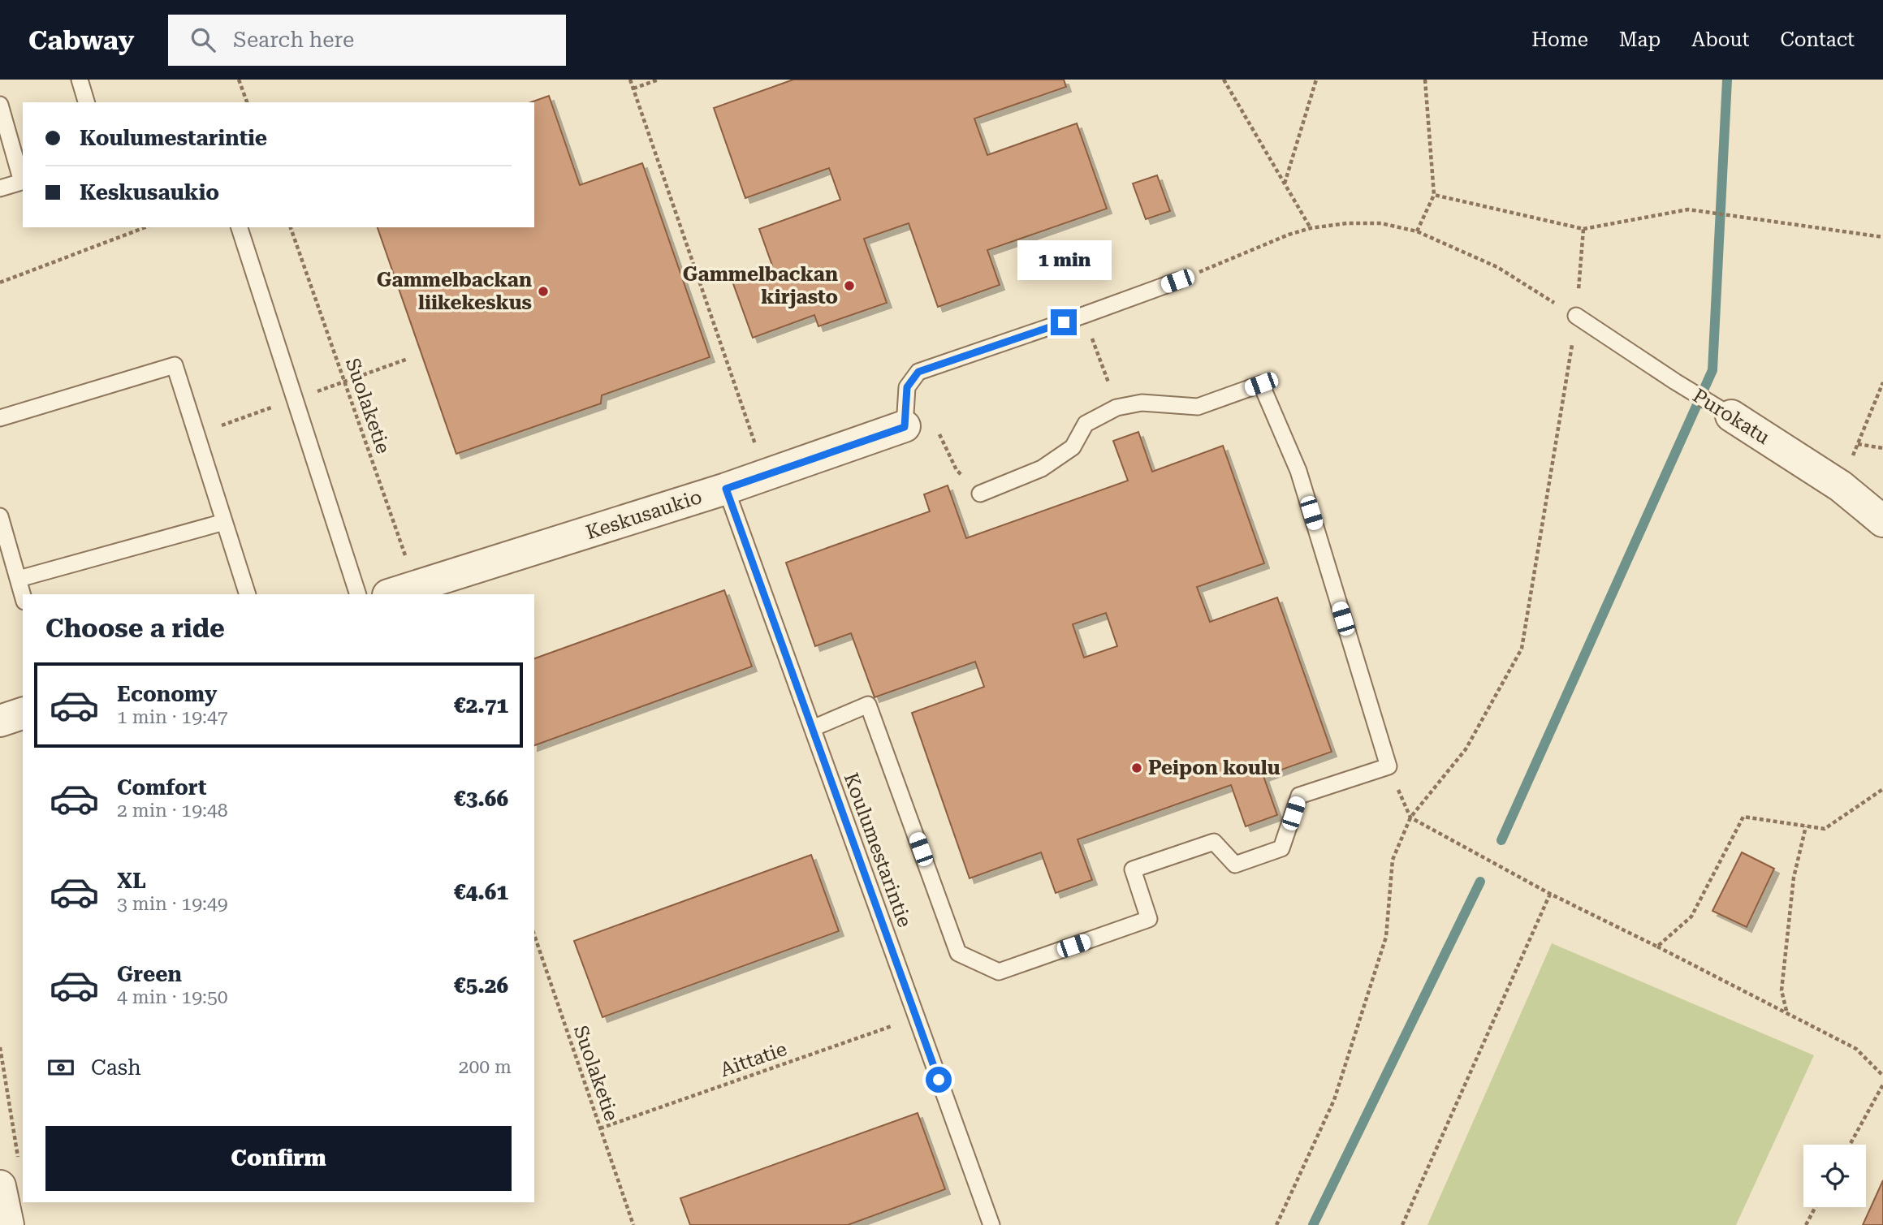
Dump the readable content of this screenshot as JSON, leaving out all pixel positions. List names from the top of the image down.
{
  "streets": {
    "street": ["Purokatu", "Keskusaukio"],
    "lane": ["Koulumestarintie"],
    "path": ["Suolaketie", "Aittatie"]
  },
  "crossings": [
    ["Suolaketie", "Keskusaukio"],
    ["Suolaketie", "Aittatie"],
    ["Keskusaukio", "Koulumestarintie"],
    ["Koulumestarintie", "Aittatie"]
  ],
  "places": ["Gammelbackan kirjasto", "Gammelbackan liikekeskus", "Peipon koulu"],
  "page": {
    "header": "Cabway",
    "search": "Search here",
    "nav": [
      "Home",
      "Map",
      "About",
      "Contact"
    ],
    "banner": ["Koulumestarintie", "Keskusaukio"],
    "bubble": "1 min",
    "heading": "Choose a ride",
    "list": [
      {
        "name": "Economy",
        "note": "1 min · 19:47",
        "value": "€2.71"
      },
      {
        "name": "Comfort",
        "note": "2 min · 19:48",
        "value": "€3.66"
      },
      {
        "name": "XL",
        "note": "3 min · 19:49",
        "value": "€4.61"
      },
      {
        "name": "Green",
        "note": "4 min · 19:50",
        "value": "€5.26"
      }
    ],
    "pay": ["Cash", "200 m"],
    "buttons": "Confirm"
  }
}
